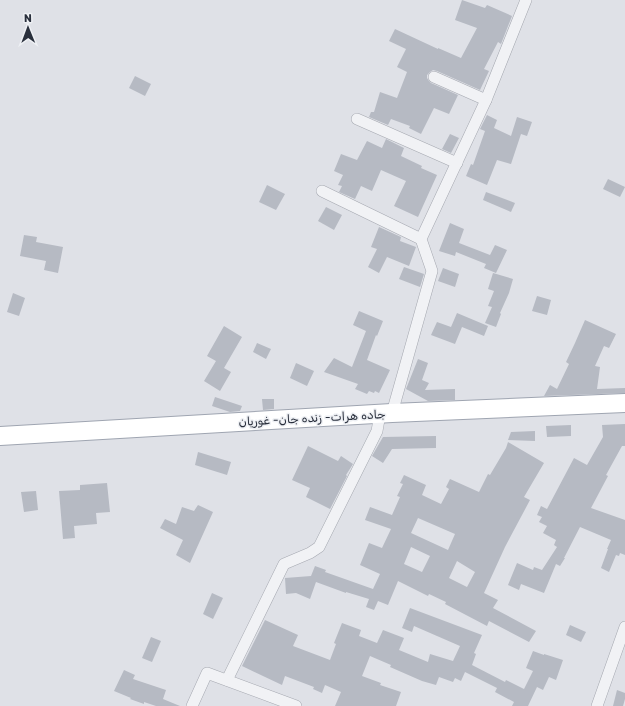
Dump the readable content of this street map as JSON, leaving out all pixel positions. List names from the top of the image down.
{
  "streets": {
    "main road": ["جاده هرات- زنده جان- غوریان"]
  },
  "north": "top"
}
